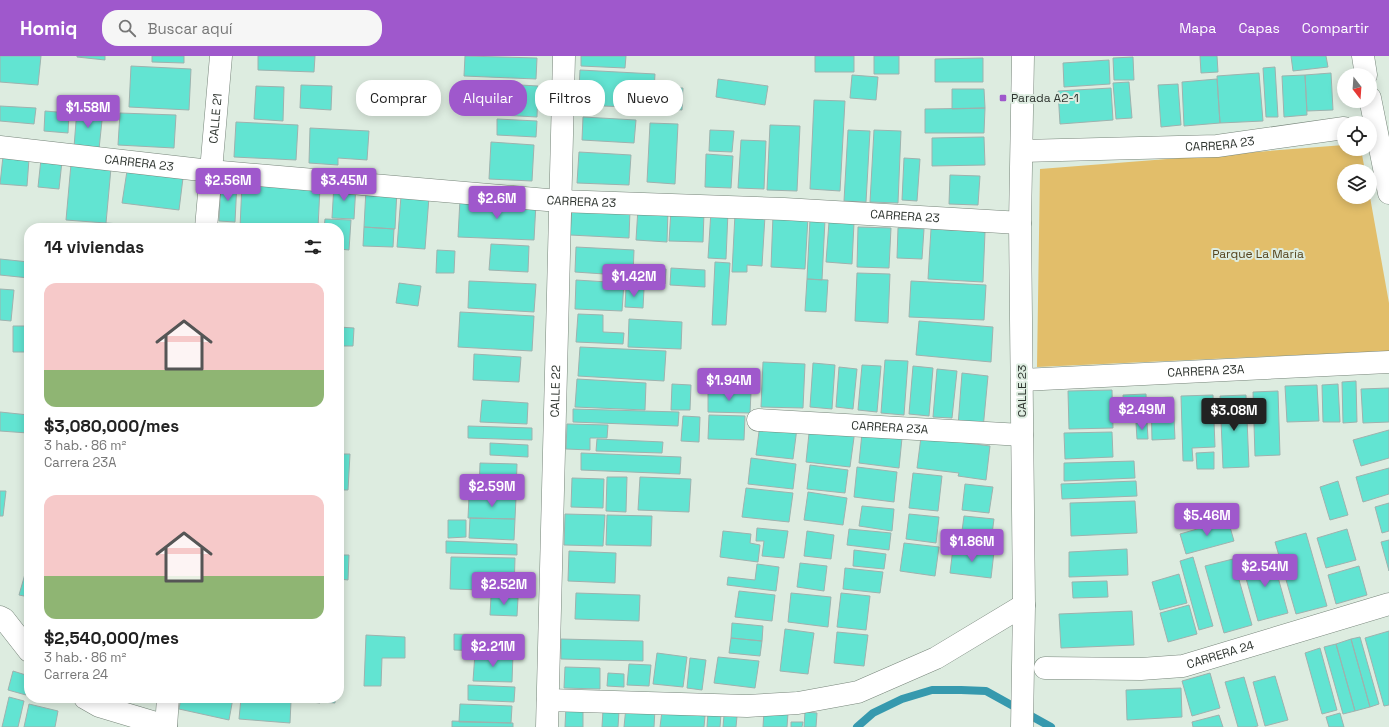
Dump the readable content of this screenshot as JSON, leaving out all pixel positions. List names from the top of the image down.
{
  "streets": {
    "street": [
      "CALLE 21",
      "CARRERA 23",
      "CARRERA 23A",
      "CALLE 22",
      "CALLE 23",
      "CARRERA 24"
    ]
  },
  "crossings": [
    ["CALLE 21", "CARRERA 23"],
    ["CARRERA 23", "CALLE 22"],
    ["CARRERA 23", "CALLE 23"],
    ["CARRERA 23A", "CALLE 23"]
  ],
  "parks": ["Parque La María"],
  "places": {
    "transit": ["Parada A2-1"]
  },
  "north": "bottom",
  "page": {
    "header": "Homiq",
    "search": "Buscar aquí",
    "nav": ["Mapa", "Capas", "Compartir"],
    "chip": [
      "Comprar",
      "Alquilar",
      "Filtros",
      "Nuevo"
    ],
    "price": [
      "$1.58M",
      "$2.56M",
      "$3.45M",
      "$2.6M",
      "$1.42M",
      "$1.94M",
      "$2.49M",
      "$3.08M",
      "$2.59M",
      "$5.46M",
      "$1.86M",
      "$2.54M",
      "$2.52M",
      "$2.21M"
    ],
    "heading": "14 viviendas",
    "list": [
      {
        "name": "$3,080,000/mes",
        "note": "3 hab. · 86 m² · Carrera 23A"
      },
      {
        "name": "$2,540,000/mes",
        "note": "3 hab. · 86 m² · Carrera 24"
      }
    ]
  }
}
